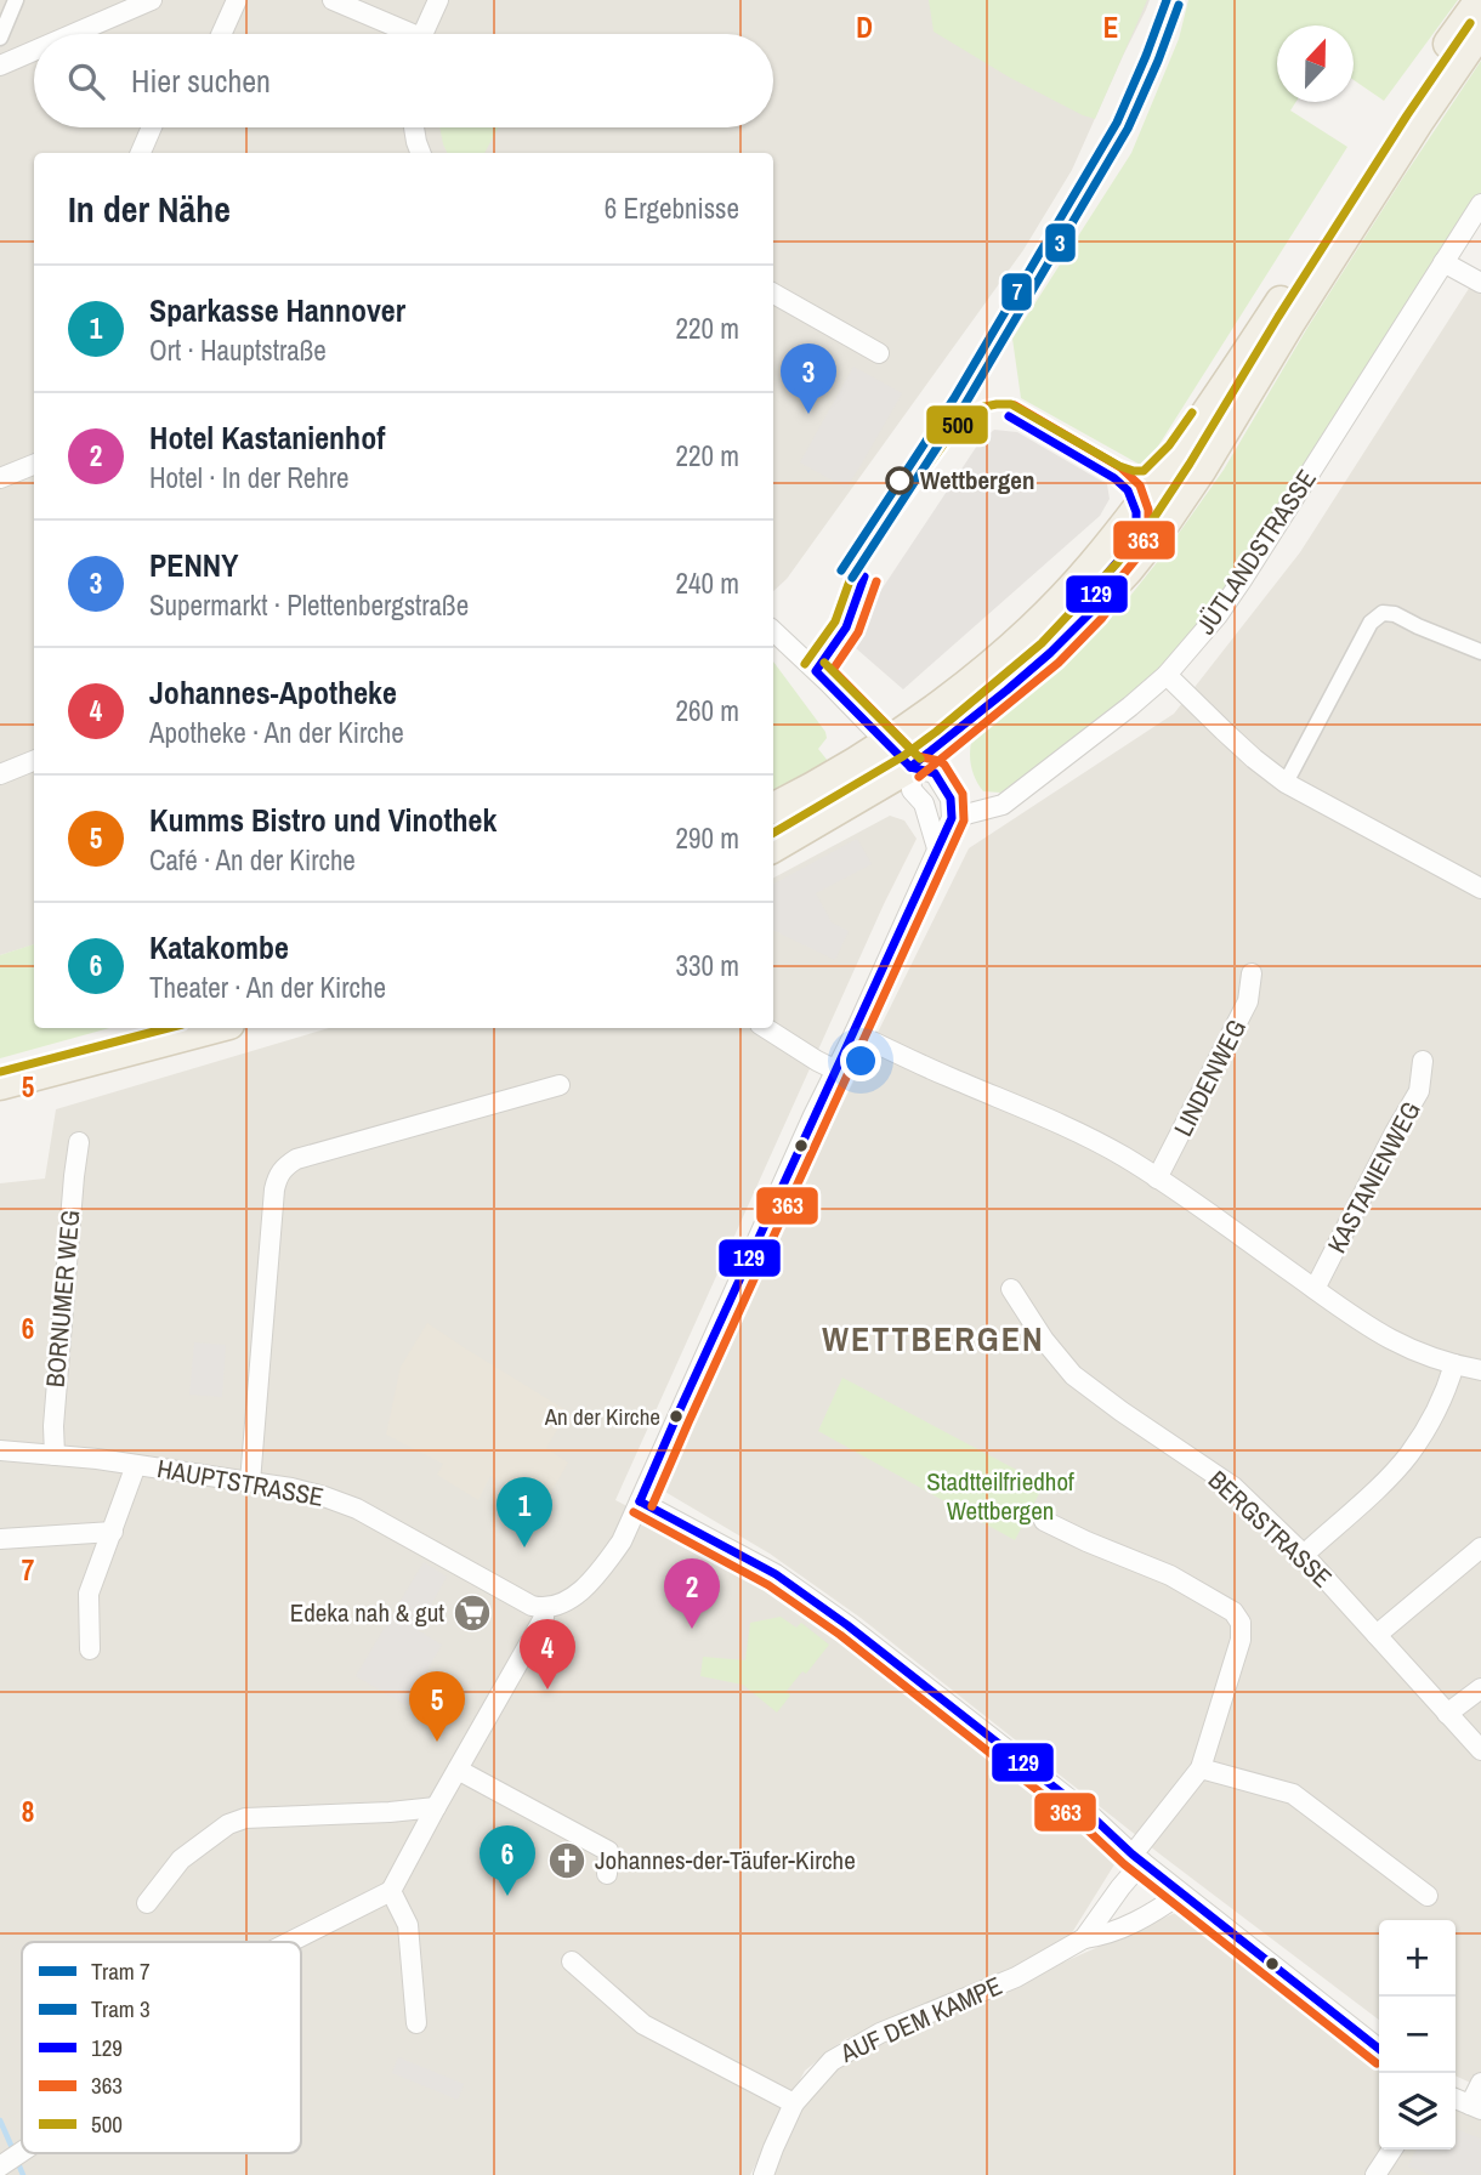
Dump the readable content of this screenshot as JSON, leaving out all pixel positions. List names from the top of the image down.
{
  "streets": {
    "street": [
      "JÜTLANDSTRASSE",
      "LINDENWEG",
      "KASTANIENWEG",
      "BORNUMER WEG",
      "HAUPTSTRASSE",
      "BERGSTRASSE",
      "AUF DEM KAMPE"
    ]
  },
  "crossings": [
    ["BORNUMER WEG", "HAUPTSTRASSE"]
  ],
  "districts": ["WETTBERGEN"],
  "parks": ["Stadtteilfriedhof Wettbergen"],
  "places": {
    "other": ["Wettbergen", "An der Kirche"],
    "supermarket": ["Edeka nah & gut"],
    "church": ["Johannes-der-Täufer-Kirche"]
  },
  "lines": [
    "tram line 7",
    "tram line 3",
    "transit line 500",
    "transit line 363",
    "transit line 129"
  ],
  "legend": [
    "Tram 7",
    "Tram 3",
    "129",
    "363",
    "500"
  ],
  "north": "top",
  "page": {
    "search": "Hier suchen",
    "heading": ["In der Nähe", "6 Ergebnisse"],
    "list": [
      {
        "mark": "1",
        "name": "Sparkasse Hannover",
        "note": "Ort · Hauptstraße",
        "value": "220 m"
      },
      {
        "mark": "2",
        "name": "Hotel Kastanienhof",
        "note": "Hotel · In der Rehre",
        "value": "220 m"
      },
      {
        "mark": "3",
        "name": "PENNY",
        "note": "Supermarkt · Plettenbergstraße",
        "value": "240 m"
      },
      {
        "mark": "4",
        "name": "Johannes-Apotheke",
        "note": "Apotheke · An der Kirche",
        "value": "260 m"
      },
      {
        "mark": "5",
        "name": "Kumms Bistro und Vinothek",
        "note": "Café · An der Kirche",
        "value": "290 m"
      },
      {
        "mark": "6",
        "name": "Katakombe",
        "note": "Theater · An der Kirche",
        "value": "330 m"
      }
    ],
    "pins": [
      "3",
      "1",
      "2",
      "4",
      "5",
      "6"
    ],
    "map_buttons": ["+", "−"]
  },
  "grid": {
    "columns": ["D", "E"],
    "rows": [
      "5",
      "6",
      "7",
      "8"
    ]
  }
}
